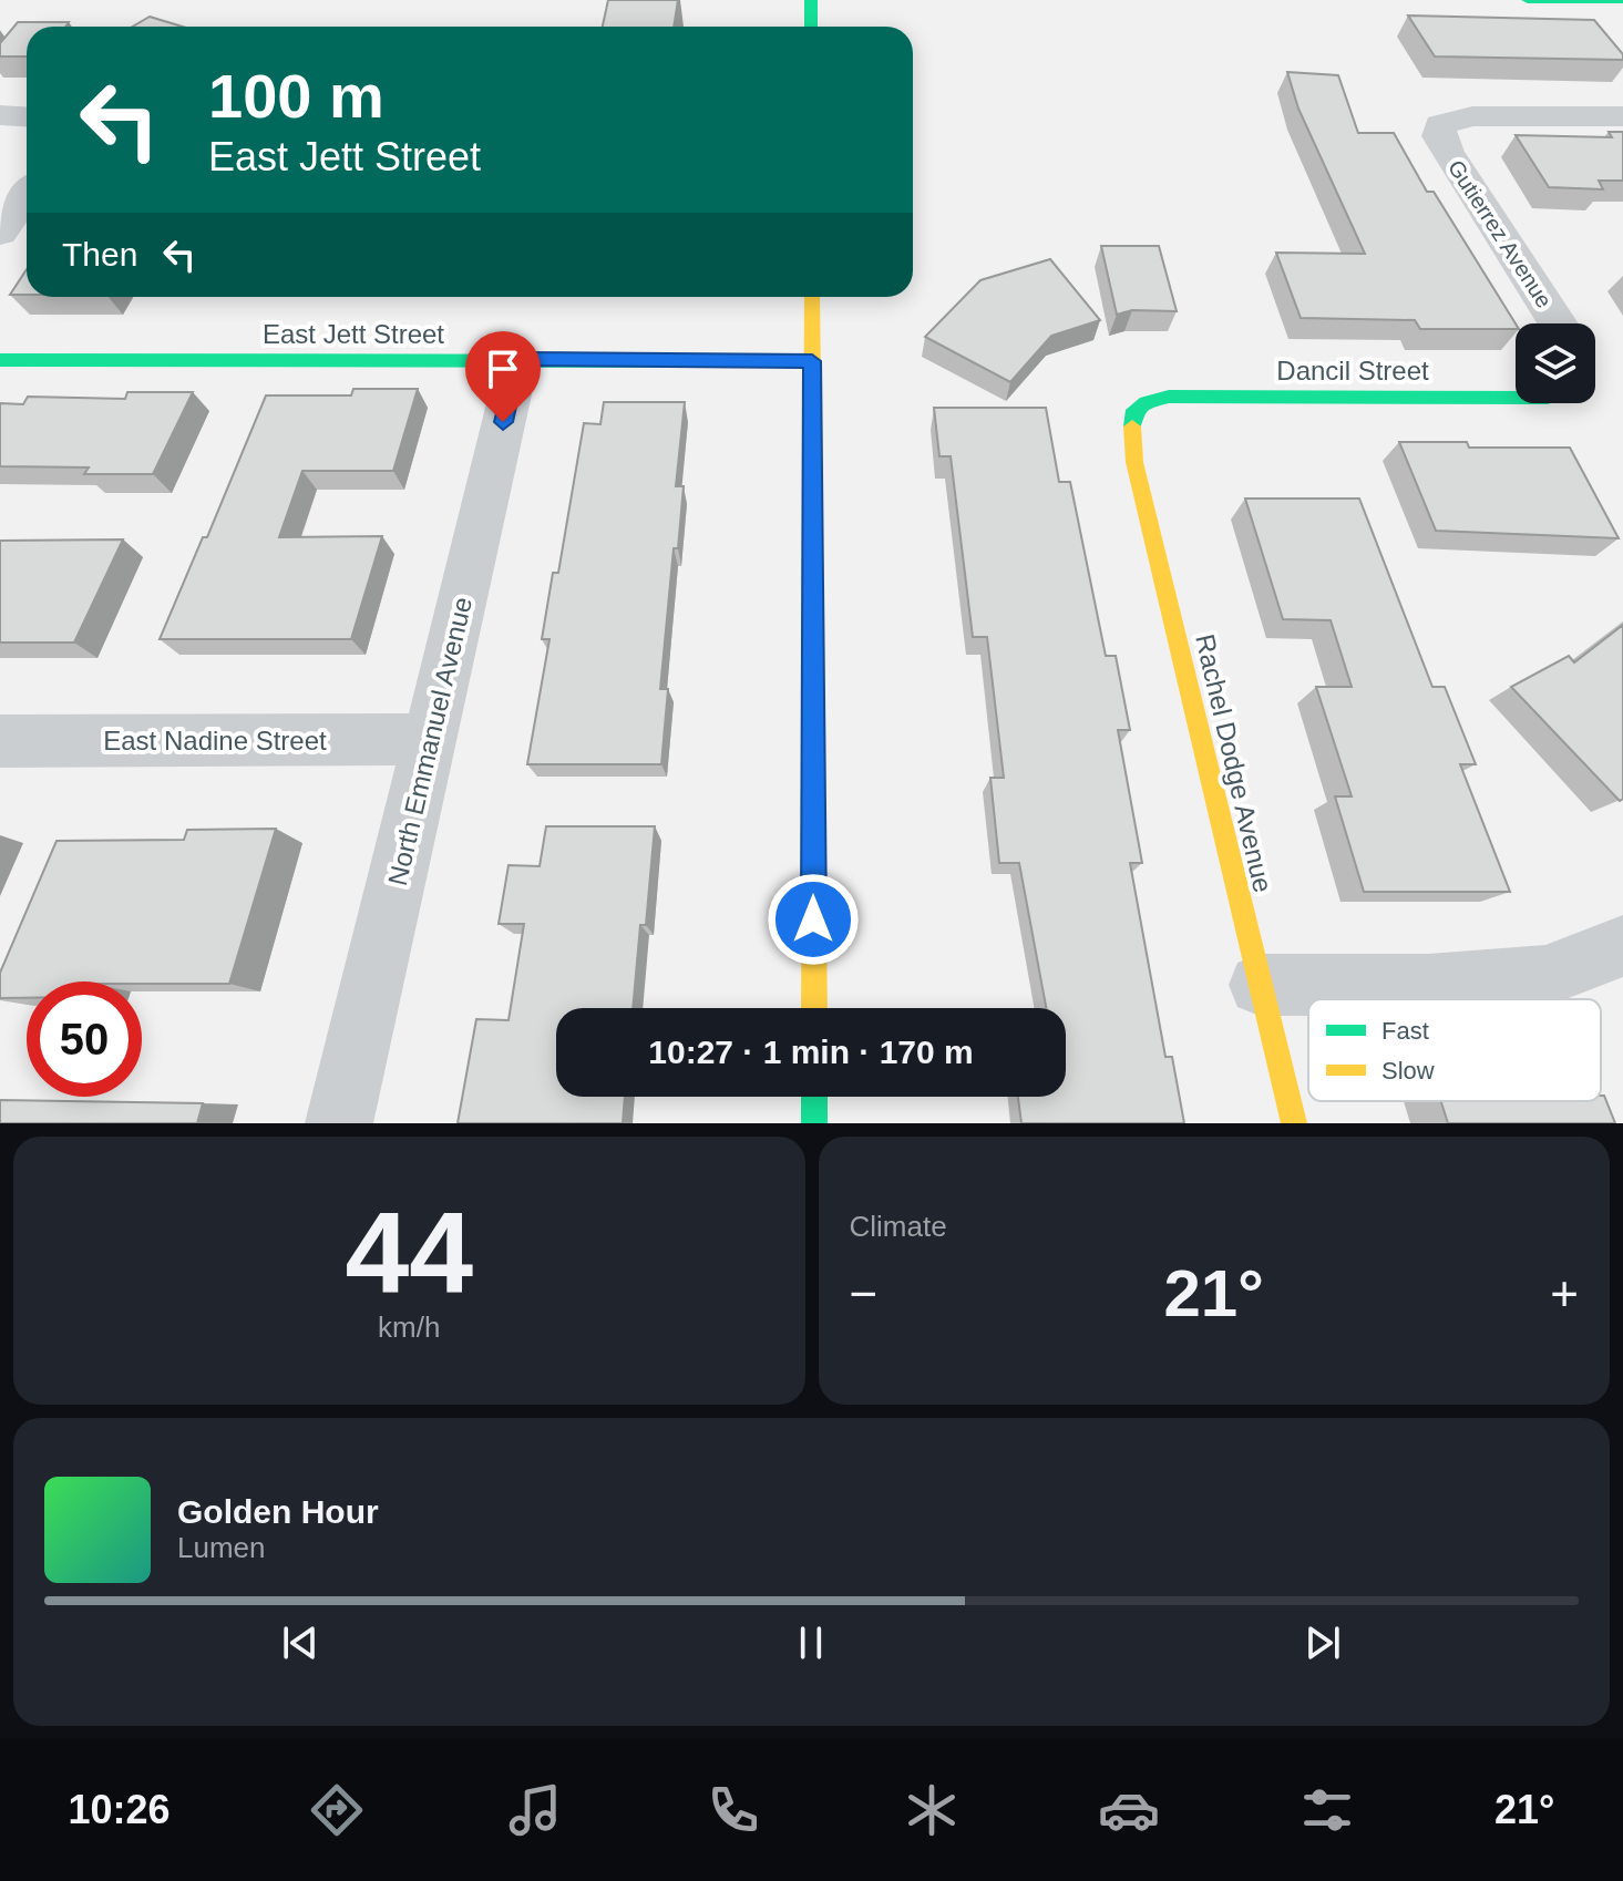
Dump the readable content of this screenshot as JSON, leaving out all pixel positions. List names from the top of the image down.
{
  "streets": {
    "street": [
      "Gutierrez Avenue",
      "East Jett Street",
      "Dancil Street",
      "East Nadine Street",
      "North Emmanuel Avenue",
      "Rachel Dodge Avenue"
    ]
  },
  "crossings": [
    ["East Jett Street", "North Emmanuel Avenue"],
    ["Dancil Street", "Rachel Dodge Avenue"],
    ["East Nadine Street", "North Emmanuel Avenue"]
  ],
  "legend": ["Fast", "Slow"],
  "page": {
    "turn": ["100 m", "East Jett Street"],
    "then": "Then",
    "limit": "50",
    "trip": "10:27 · 1 min · 170 m",
    "tile": [
      ["44", "km/h"],
      "Climate"
    ],
    "heat": ["−", "21°", "+"],
    "song": ["Golden Hour", "Lumen"],
    "tabs": ["10:26", "21°"]
  }
}
